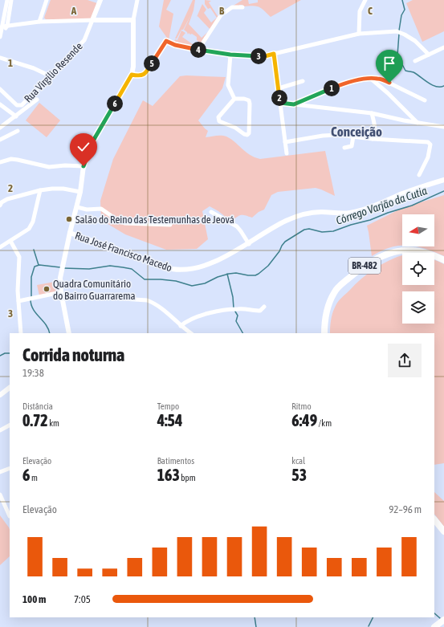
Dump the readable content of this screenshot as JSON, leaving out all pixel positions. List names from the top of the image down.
{
  "streets": {
    "highway": ["BR-482"],
    "street": ["Rua Virgílio Resende", "Rua José Francisco Macedo"]
  },
  "districts": ["Conceição"],
  "water": ["Córrego Varjão da Cutia"],
  "places": ["Salão do Reino das Testemunhas de Jeová", "Quadra Comunitário do Bairro Guarrarema"],
  "north": "left",
  "page": {
    "pins": [
      "4",
      "3",
      "5",
      "1",
      "2",
      "6"
    ],
    "heading": ["Corrida noturna", "19:38"],
    "stats": [
      ["Distância", "0.72 km"],
      ["Tempo", "4:54"],
      ["Ritmo", "6:49 /km"],
      ["Elevação", "6 m"],
      ["Batimentos", "163 bpm"],
      ["kcal", "53"]
    ],
    "chart": ["Elevação", "92–96 m"],
    "list": [
      {
        "name": "100 m",
        "note": "7:05"
      }
    ]
  },
  "grid": {
    "columns": ["A", "B", "C"],
    "rows": ["1", "2", "3"]
  }
}
